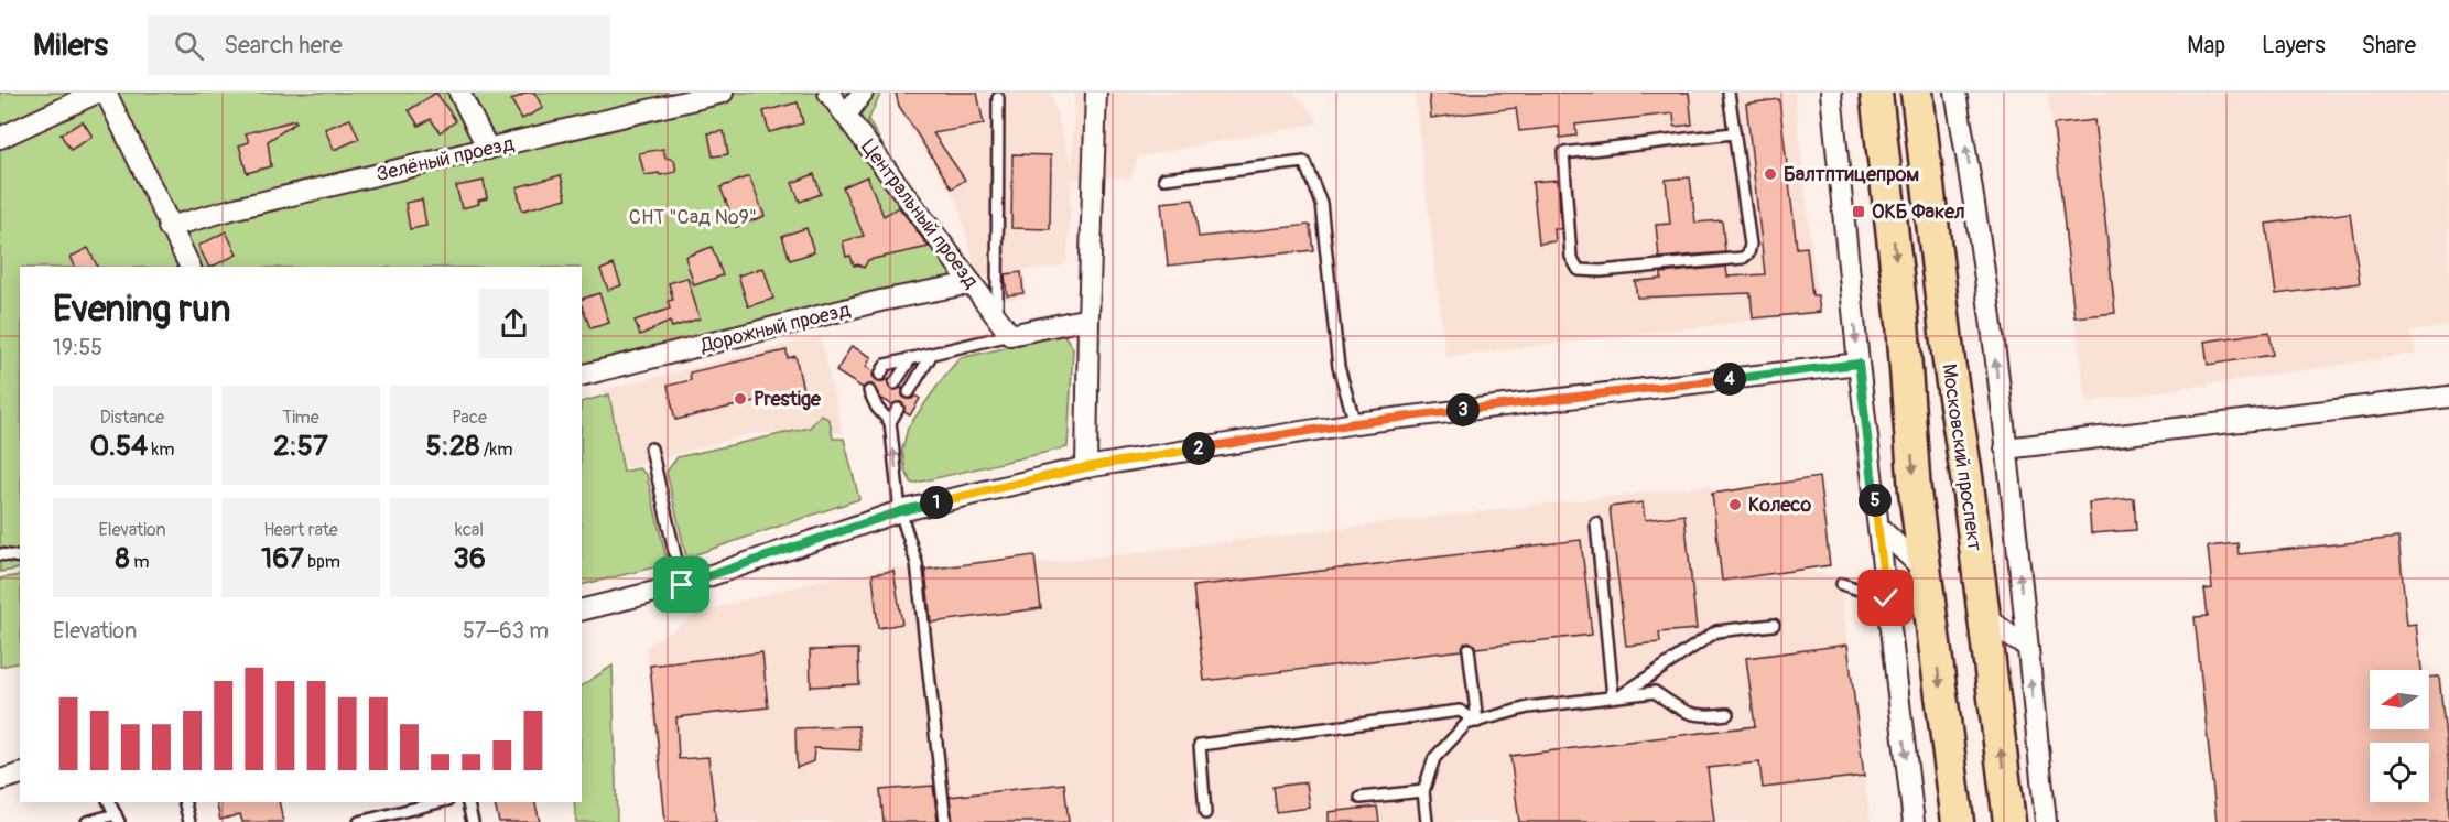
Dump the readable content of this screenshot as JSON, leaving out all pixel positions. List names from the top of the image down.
{
  "streets": {
    "main road": ["Московский проспект"],
    "street": ["Зелёный проезд", "Центральный проезд", "Дорожный проезд"]
  },
  "crossings": [
    ["Центральный проезд", "Дорожный проезд"]
  ],
  "parks": ["СНТ \"Сад №9\""],
  "places": {
    "other": ["Балтптицепром", "Prestige", "Колесо"],
    "transit": ["ОКБ Факел"]
  },
  "north": "left",
  "page": {
    "header": "Milers",
    "search": "Search here",
    "nav": ["Map", "Layers", "Share"],
    "heading": ["Evening run", "19:55"],
    "pins": [
      "4",
      "3",
      "2",
      "5",
      "1"
    ],
    "stats": [
      ["Distance", "0.54 km"],
      ["Time", "2:57"],
      ["Pace", "5:28 /km"],
      ["Elevation", "8 m"],
      ["Heart rate", "167 bpm"],
      ["kcal", "36"]
    ],
    "chart": ["Elevation", "57–63 m"]
  }
}
